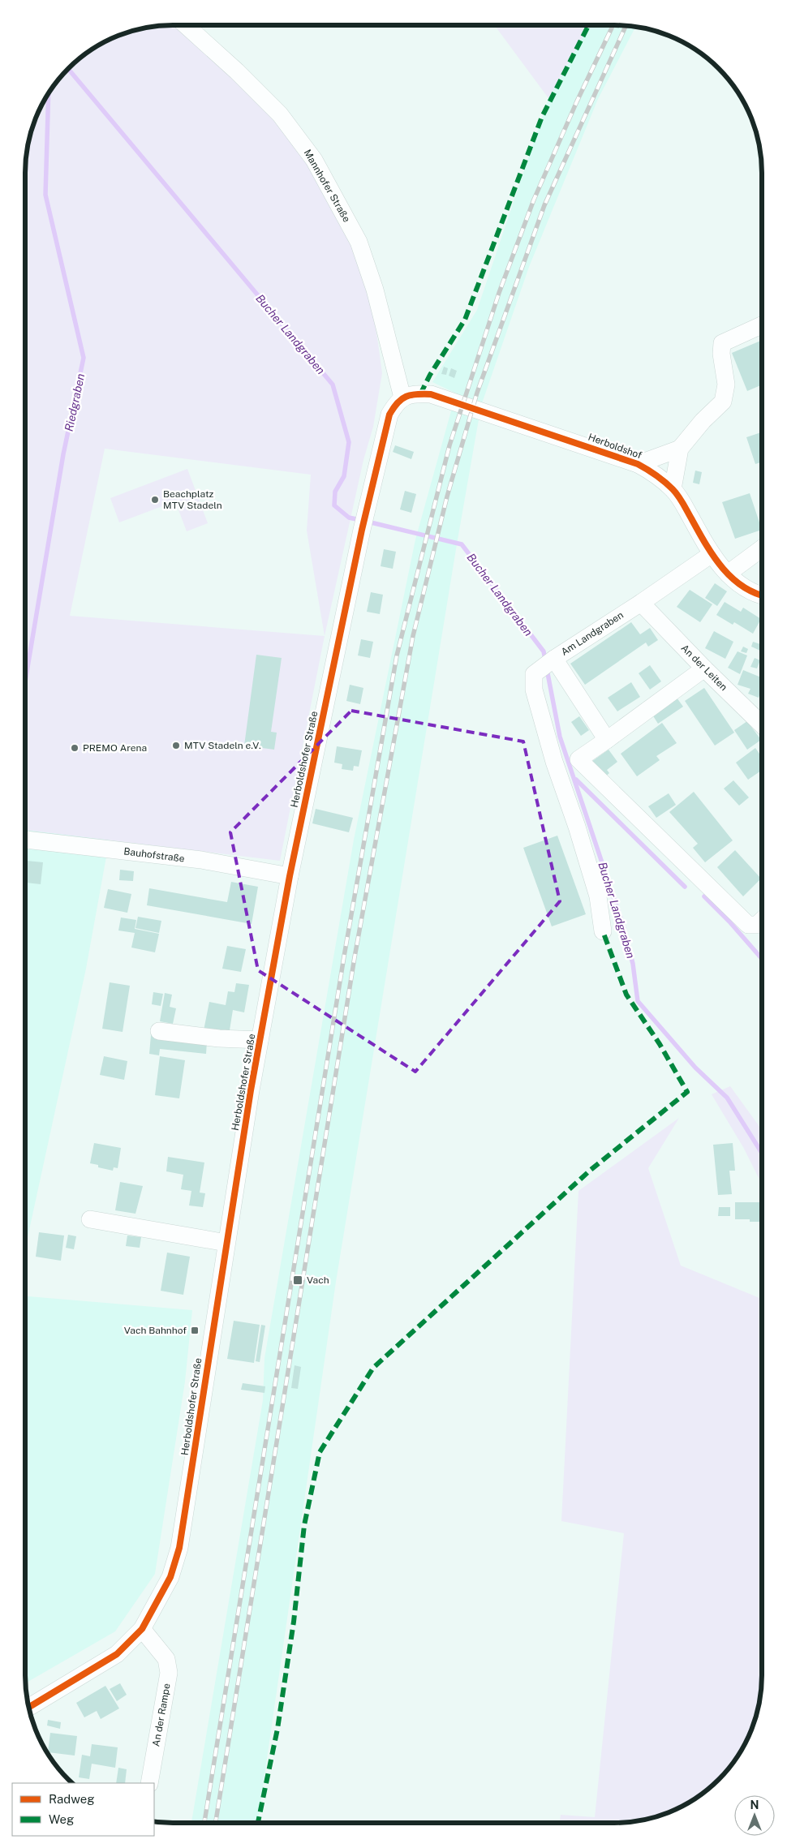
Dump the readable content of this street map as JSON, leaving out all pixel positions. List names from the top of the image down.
{
  "streets": {
    "street": [
      "Mannhofer Straße",
      "Herboldshof",
      "Am Landgraben",
      "An der Leiten",
      "Herboldshofer Straße",
      "Bauhofstraße",
      "An der Rampe"
    ]
  },
  "crossings": [
    ["Mannhofer Straße", "Herboldshof"],
    ["Mannhofer Straße", "Herboldshofer Straße"],
    ["Herboldshof", "Am Landgraben"],
    ["Herboldshof", "Herboldshofer Straße"],
    ["Am Landgraben", "An der Leiten"],
    ["Herboldshofer Straße", "Bauhofstraße"],
    ["Herboldshofer Straße", "An der Rampe"]
  ],
  "water": ["Bucher Landgraben", "Riedgraben"],
  "places": {
    "other": ["Beachplatz MTV Stadeln", "MTV Stadeln e.V.", "PREMO Arena"],
    "transit": ["Vach", "Vach Bahnhof"]
  },
  "legend": ["Radweg", "Weg"],
  "north": "top"
}
